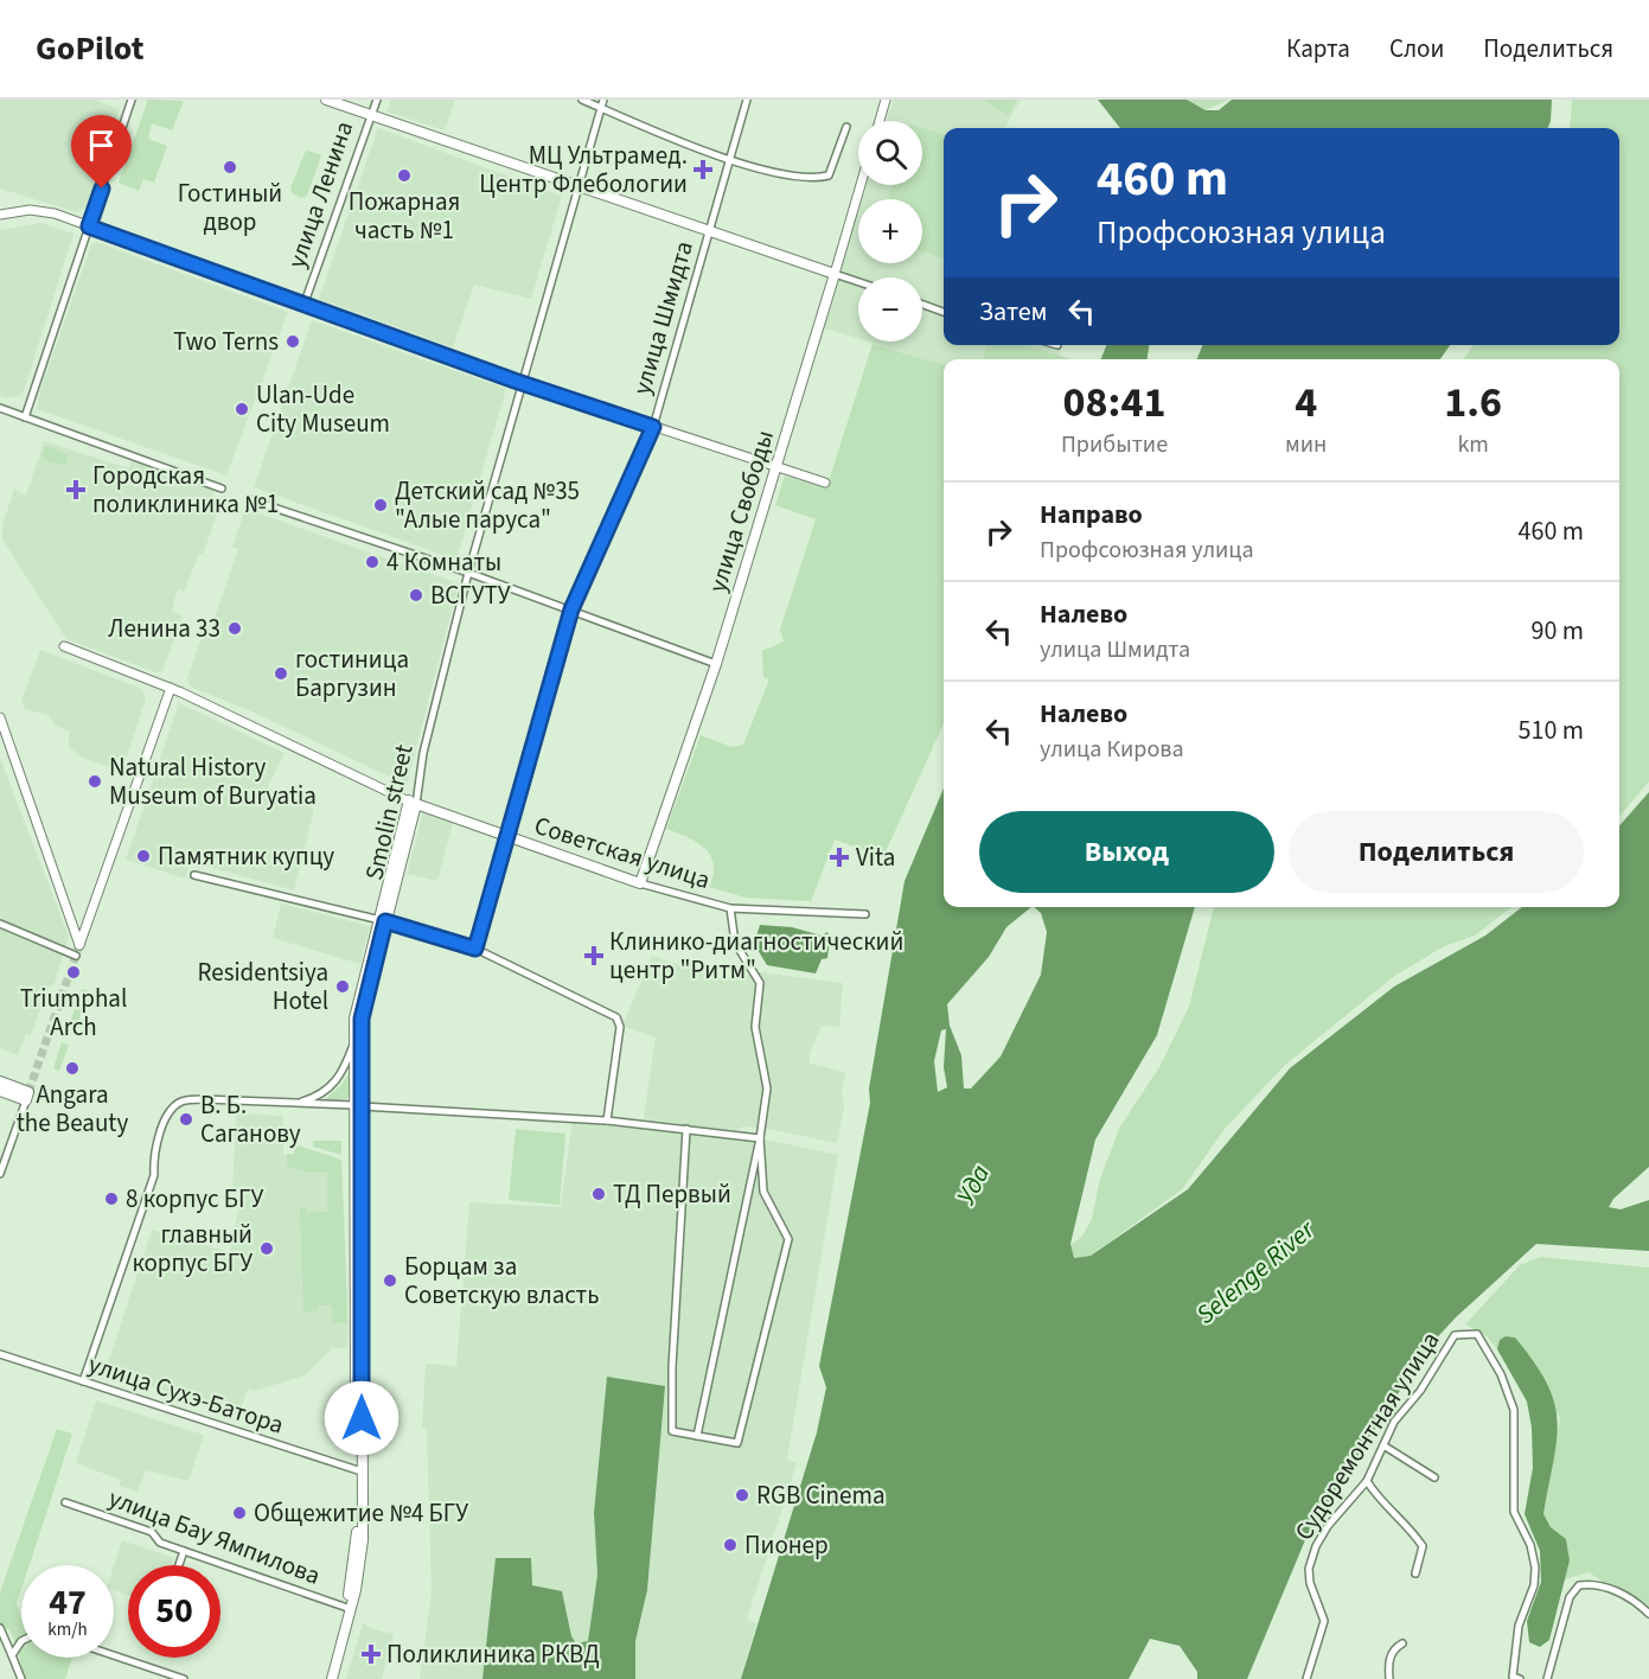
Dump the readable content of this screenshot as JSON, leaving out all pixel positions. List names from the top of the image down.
{
  "streets": {
    "main road": ["улица Свободы", "Smolin street", "Советская улица"],
    "street": [
      "улица Ленина",
      "улица Шмидта",
      "улица Сухэ-Батора",
      "Судоремонтная улица",
      "улица Бау Ямпилова"
    ]
  },
  "crossings": [
    ["улица Шмидта", "Советская улица"],
    ["улица Свободы", "Советская улица"],
    ["Smolin street", "Советская улица"],
    ["Smolin street", "улица Сухэ-Батора"],
    ["Smolin street", "улица Бау Ямпилова"]
  ],
  "water": ["Уда", "Selenge River"],
  "places": {
    "other": [
      "Гостиный двор",
      "Пожарная часть №1",
      "Two Terns",
      "Ulan-Ude City Museum",
      "Детский сад №35 \"Алые паруса\"",
      "4 Комнаты",
      "ВСГУТУ",
      "Ленина 33",
      "гостиница Баргузин",
      "Natural History Museum of Buryatia",
      "Памятник купцу",
      "Triumphal Arch",
      "Residentsiya Hotel",
      "Angara the Beauty",
      "В. Б. Саганову",
      "ТД Первый",
      "8 корпус БГУ",
      "главный корпус БГУ",
      "Борцам за Советскую власть",
      "RGB Cinema",
      "Общежитие №4 БГУ",
      "Пионер"
    ],
    "health": [
      "МЦ Ультрамед. Центр Флебологии",
      "Городская поликлиника №1",
      "Vita",
      "Клинико-диагностический центр \"Ритм\"",
      "Поликлиника РКВД"
    ]
  },
  "page": {
    "header": "GoPilot",
    "nav": ["Карта", "Слои", "Поделиться"],
    "map_buttons": ["+", "−"],
    "turn": ["460 m", "Профсоюзная улица"],
    "then": "Затем",
    "eta": [
      "08:41",
      "Прибытие",
      "4",
      "мин",
      "1.6",
      "km"
    ],
    "list": [
      {
        "name": "Направо",
        "note": "Профсоюзная улица",
        "value": "460 m"
      },
      {
        "name": "Налево",
        "note": "улица Шмидта",
        "value": "90 m"
      },
      {
        "name": "Налево",
        "note": "улица Кирова",
        "value": "510 m"
      }
    ],
    "buttons": ["Выход", "Поделиться"],
    "speed": "47 km/h",
    "limit": "50"
  }
}
